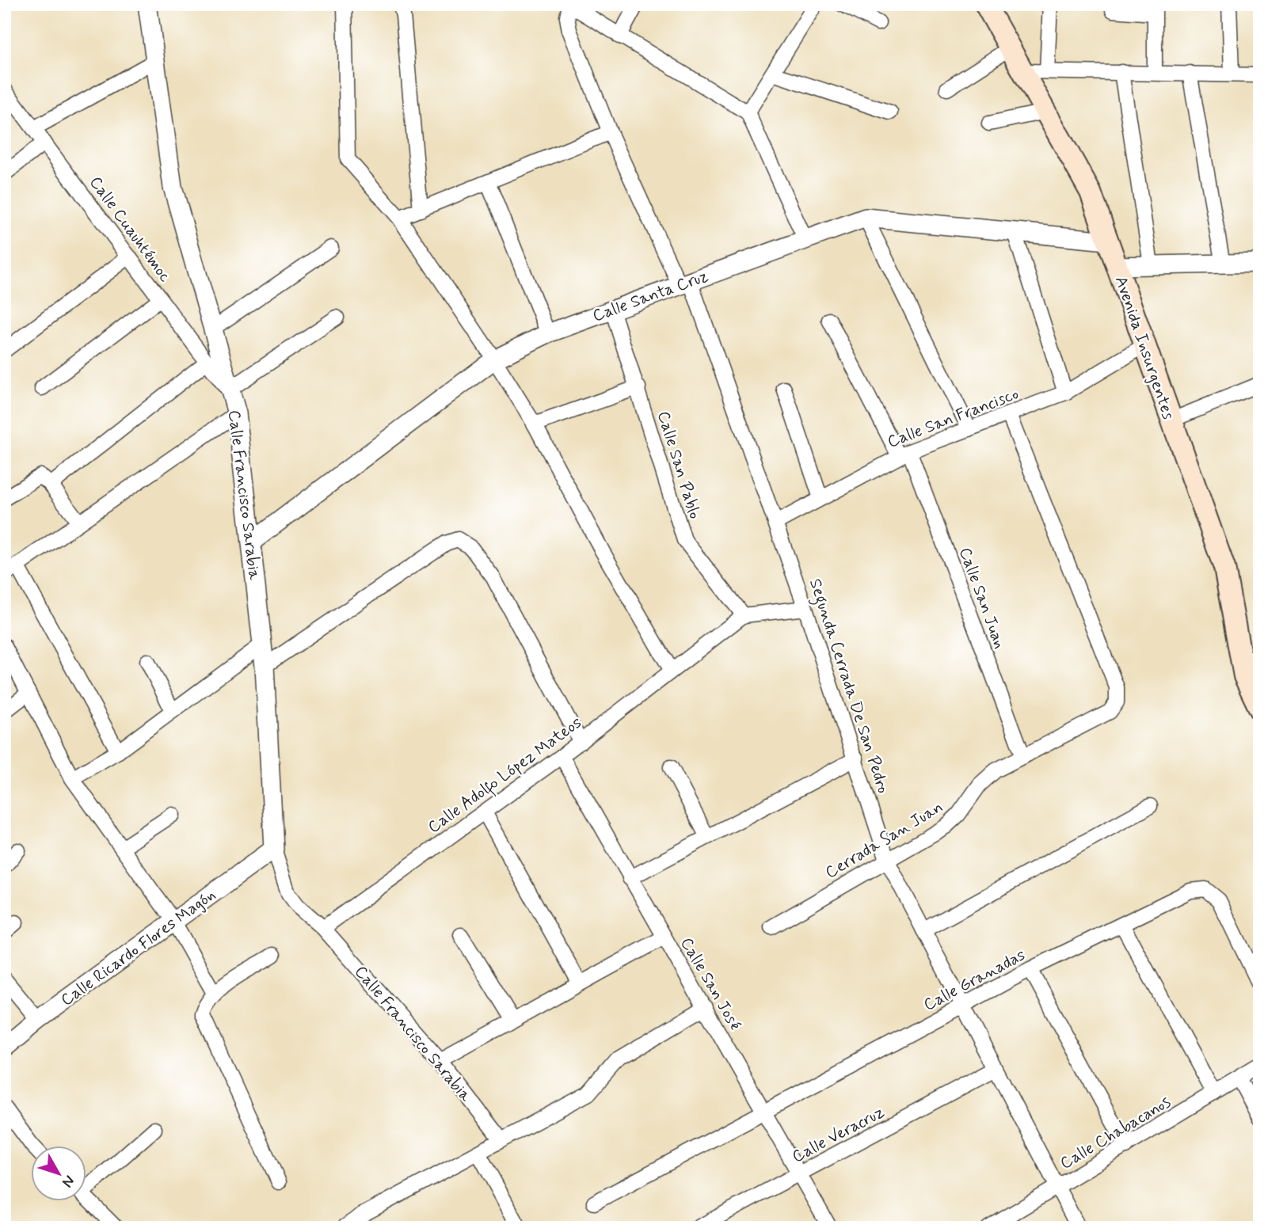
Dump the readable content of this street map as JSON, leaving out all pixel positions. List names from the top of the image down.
{
  "streets": {
    "main road": ["Avenida Insurgentes"],
    "street": [
      "Calle Cuauhtémoc",
      "Calle Santa Cruz",
      "Calle San Francisco",
      "Calle San Pablo",
      "Calle Francisco Sarabia",
      "Calle San Juan",
      "Segunda Cerrada De San Pedro",
      "Calle Adolfo López Mateos",
      "Cerrada San Juan",
      "Calle Ricardo Flores Magón",
      "Calle Granadas",
      "Calle San José",
      "Calle Chabacanos",
      "Calle Veracruz"
    ]
  },
  "crossings": [
    ["Calle Cuauhtémoc", "Calle Francisco Sarabia"],
    ["Calle Santa Cruz", "Avenida Insurgentes"],
    ["Calle Santa Cruz", "Calle San Pablo"],
    ["Calle Santa Cruz", "Calle Francisco Sarabia"],
    ["Calle Santa Cruz", "Segunda Cerrada De San Pedro"],
    ["Avenida Insurgentes", "Calle San Francisco"],
    ["Calle San Francisco", "Calle San Juan"],
    ["Calle San Francisco", "Segunda Cerrada De San Pedro"],
    ["Calle San Francisco", "Cerrada San Juan"],
    ["Calle San Pablo", "Calle Adolfo López Mateos"],
    ["Calle Francisco Sarabia", "Calle Adolfo López Mateos"],
    ["Calle Francisco Sarabia", "Calle Ricardo Flores Magón"],
    ["Calle San Juan", "Cerrada San Juan"],
    ["Segunda Cerrada De San Pedro", "Cerrada San Juan"],
    ["Calle Adolfo López Mateos", "Calle San José"],
    ["Calle Granadas", "Calle San José"],
    ["Calle San José", "Calle Veracruz"]
  ],
  "north": "bottom right"
}
